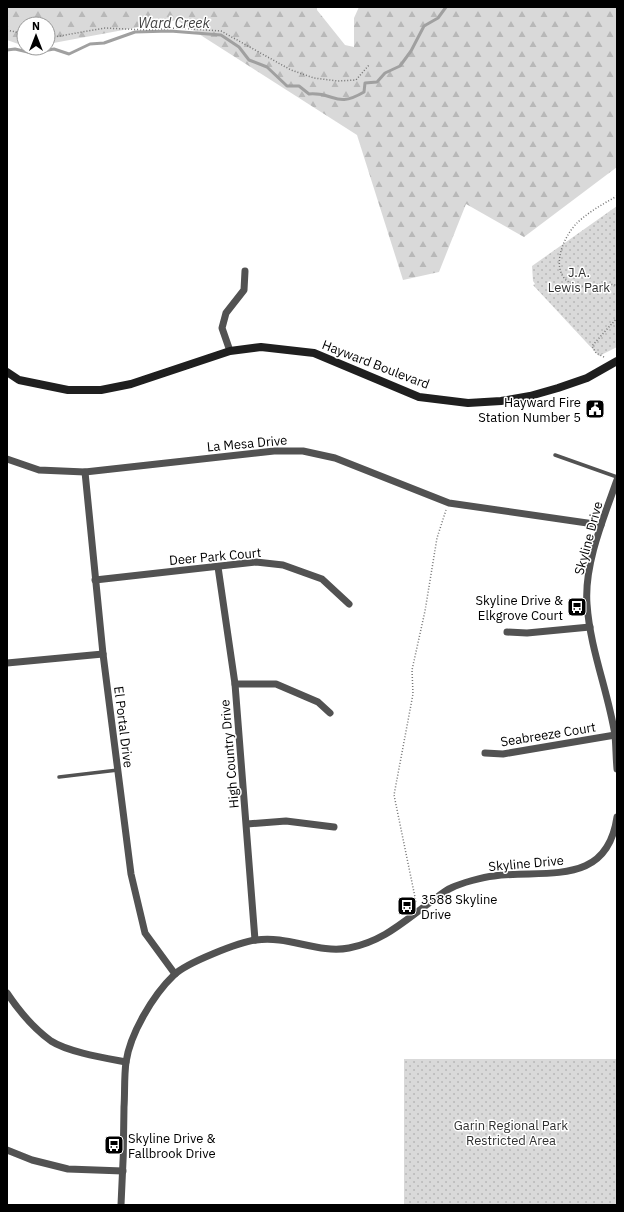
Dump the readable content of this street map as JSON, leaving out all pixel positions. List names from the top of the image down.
{
  "streets": {
    "main road": ["Hayward Boulevard"],
    "street": [
      "La Mesa Drive",
      "Skyline Drive",
      "Deer Park Court",
      "El Portal Drive",
      "Seabreeze Court",
      "High Country Drive"
    ]
  },
  "crossings": [
    ["La Mesa Drive", "Skyline Drive"],
    ["La Mesa Drive", "El Portal Drive"],
    ["Skyline Drive", "El Portal Drive"],
    ["Skyline Drive", "Seabreeze Court"],
    ["Skyline Drive", "High Country Drive"],
    ["Deer Park Court", "El Portal Drive"],
    ["Deer Park Court", "High Country Drive"]
  ],
  "water": ["Ward Creek"],
  "parks": ["J.A. Lewis Park", "Garin Regional Park Restricted Area"],
  "places": {
    "public building": ["Hayward Fire Station Number 5"],
    "bus stop": ["Skyline Drive & Elkgrove Court", "3588 Skyline Drive", "Skyline Drive & Fallbrook Drive"]
  },
  "north": "top"
}
